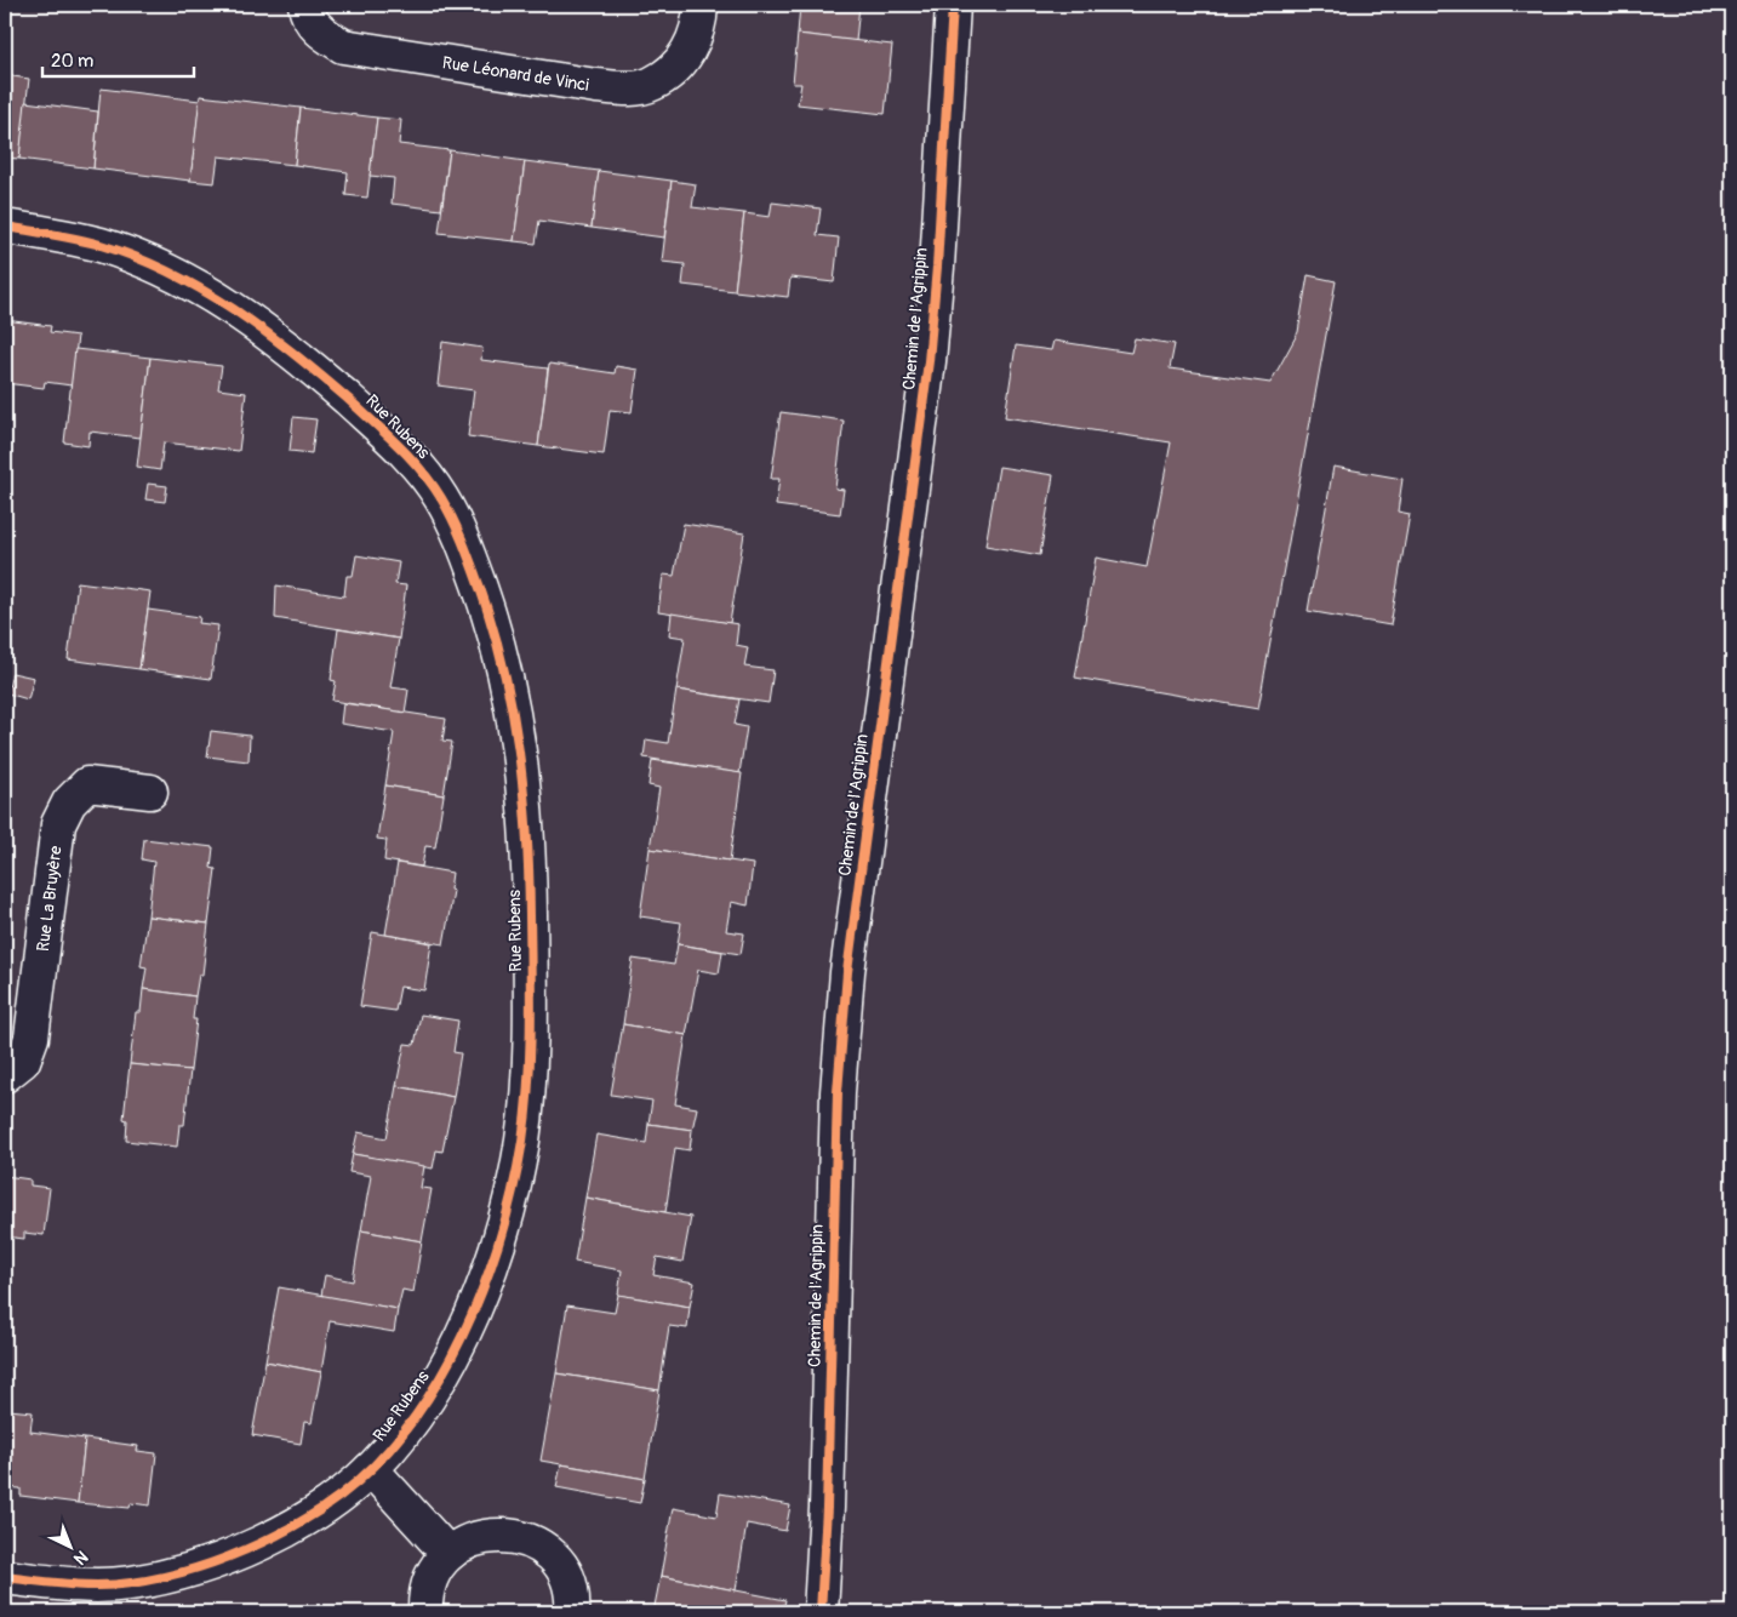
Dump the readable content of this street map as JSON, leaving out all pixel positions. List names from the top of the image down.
{
  "streets": {
    "street": [
      "Rue Léonard de Vinci",
      "Chemin de l'Agrippin",
      "Rue Rubens",
      "Rue La Bruyère"
    ]
  },
  "scale_bar": "20 m",
  "north": "bottom right"
}
